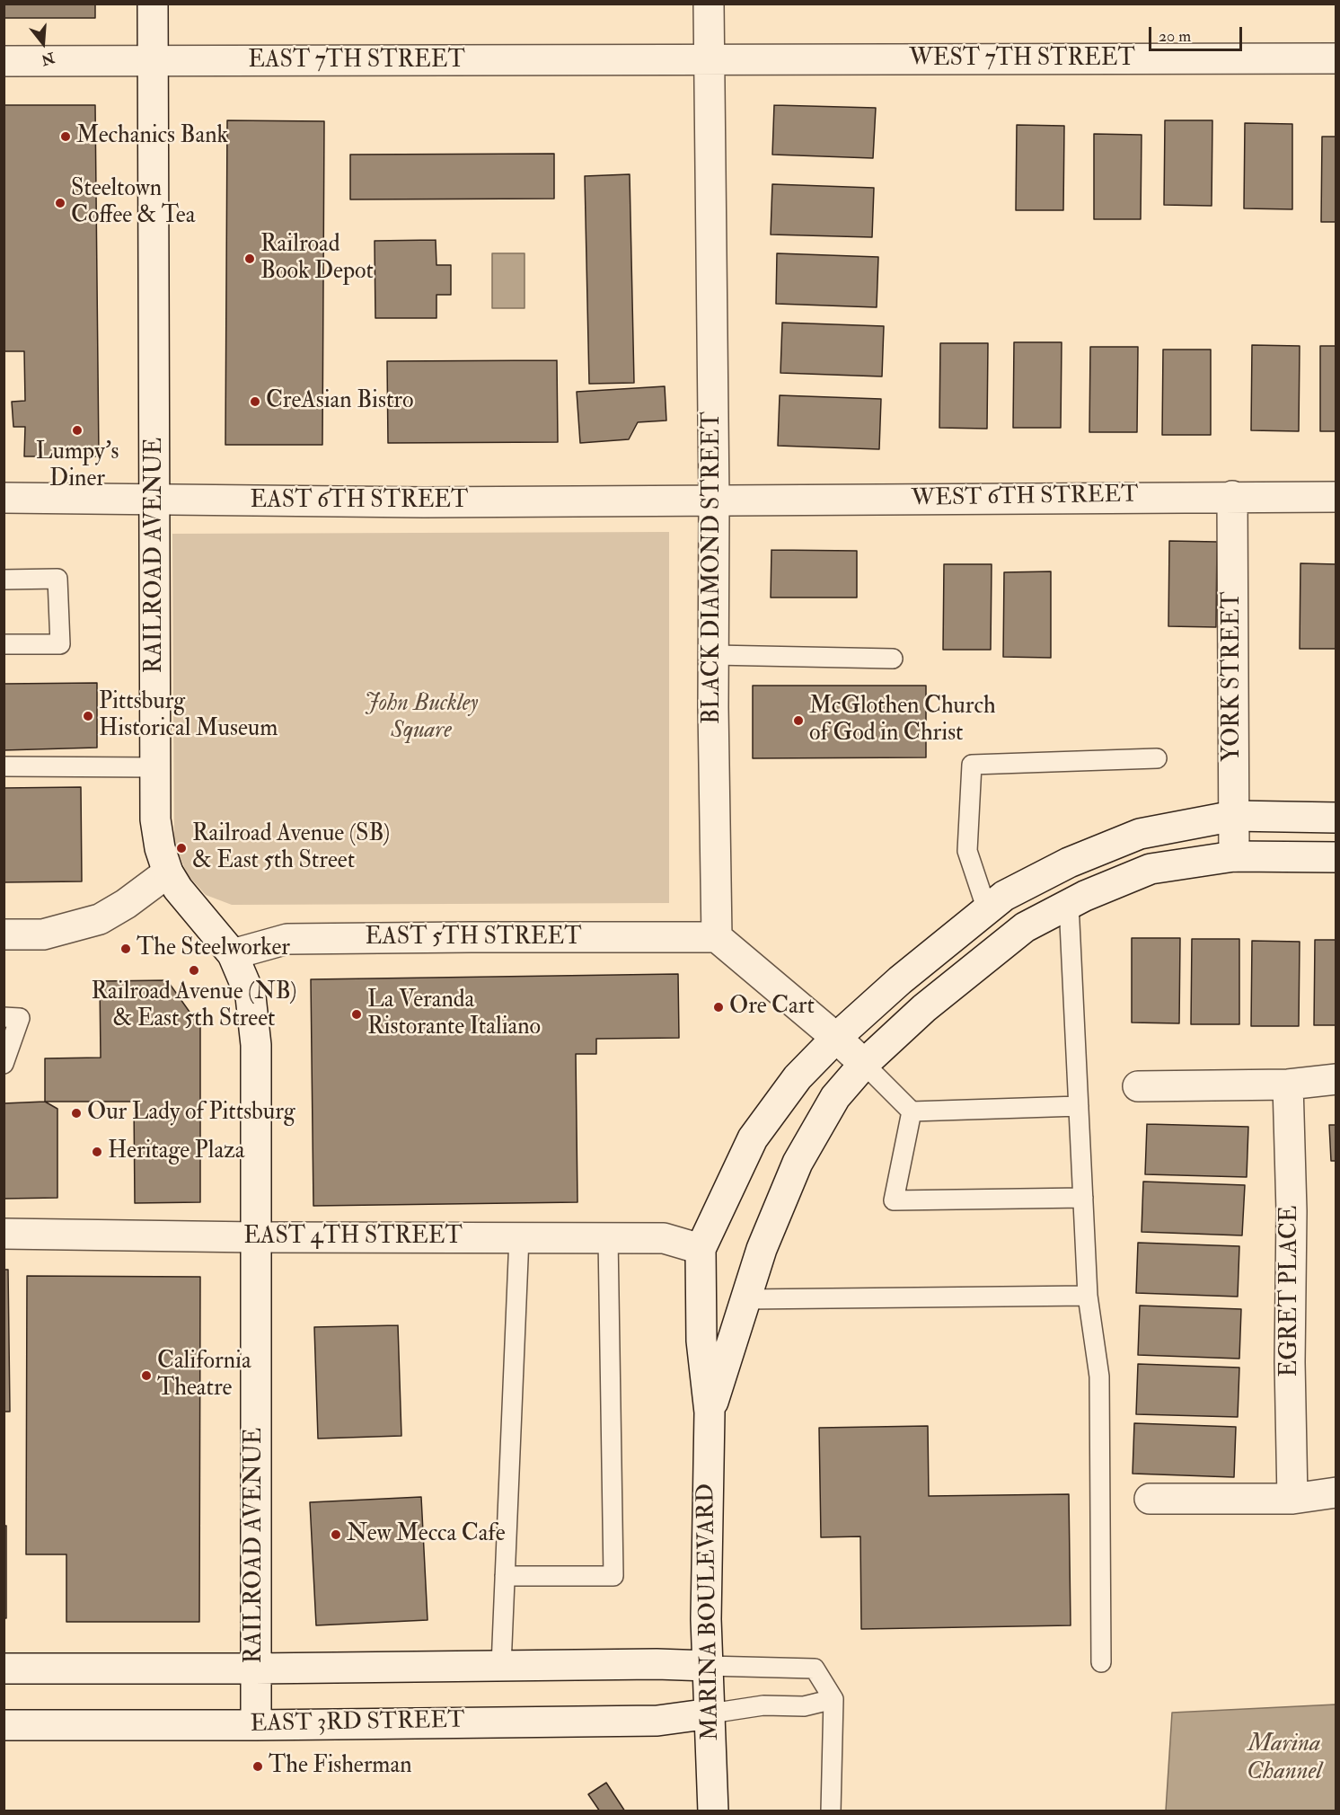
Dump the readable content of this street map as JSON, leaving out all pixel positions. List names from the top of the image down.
{
  "streets": {
    "street": [
      "WEST 7TH STREET",
      "EAST 7TH STREET",
      "WEST 6TH STREET",
      "EAST 6TH STREET",
      "RAILROAD AVENUE",
      "BLACK DIAMOND STREET",
      "YORK STREET",
      "EAST 5TH STREET",
      "EAST 4TH STREET",
      "EGRET PLACE",
      "MARINA BOULEVARD",
      "EAST 3RD STREET"
    ]
  },
  "crossings": [
    ["WEST 7TH STREET", "EAST 7TH STREET"],
    ["WEST 7TH STREET", "BLACK DIAMOND STREET"],
    ["EAST 7TH STREET", "RAILROAD AVENUE"],
    ["EAST 7TH STREET", "BLACK DIAMOND STREET"],
    ["WEST 6TH STREET", "EAST 6TH STREET"],
    ["WEST 6TH STREET", "BLACK DIAMOND STREET"],
    ["WEST 6TH STREET", "YORK STREET"],
    ["EAST 6TH STREET", "RAILROAD AVENUE"],
    ["EAST 6TH STREET", "BLACK DIAMOND STREET"],
    ["RAILROAD AVENUE", "EAST 5TH STREET"],
    ["RAILROAD AVENUE", "EAST 4TH STREET"],
    ["RAILROAD AVENUE", "EAST 3RD STREET"],
    ["BLACK DIAMOND STREET", "EAST 5TH STREET"],
    ["YORK STREET", "MARINA BOULEVARD"],
    ["EAST 4TH STREET", "MARINA BOULEVARD"],
    ["MARINA BOULEVARD", "EAST 3RD STREET"]
  ],
  "water": ["Marina Channel"],
  "parks": ["John Buckley Square"],
  "places": [
    "Mechanics Bank",
    "Steeltown Coffee & Tea",
    "Railroad Book Depot",
    "CreAsian Bistro",
    "Lumpy's Diner",
    "Pittsburg Historical Museum",
    "McGlothen Church of God in Christ",
    "Railroad Avenue (SB) & East 5th Street",
    "The Steelworker",
    "Railroad Avenue (NB) & East 5th Street",
    "Ore Cart",
    "La Veranda Ristorante Italiano",
    "Our Lady of Pittsburg",
    "Heritage Plaza",
    "California Theatre",
    "New Mecca Cafe",
    "The Fisherman"
  ],
  "scale_bar": "20 m",
  "north": "bottom"
}
